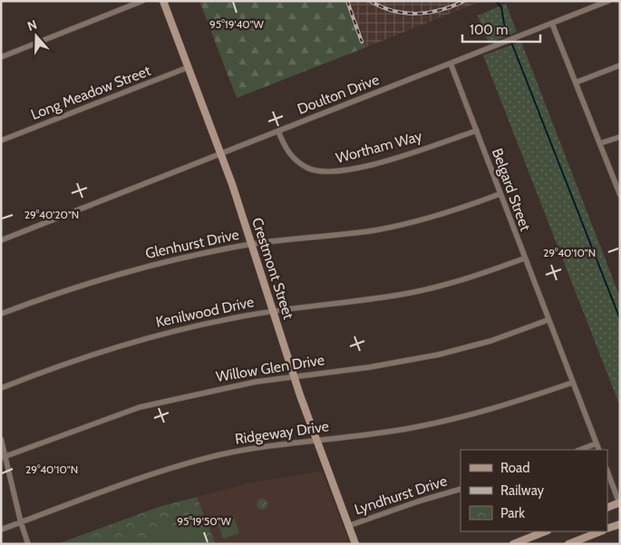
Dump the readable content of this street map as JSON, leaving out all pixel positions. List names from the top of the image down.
{
  "streets": {
    "street": [
      "Long Meadow Street",
      "Doulton Drive",
      "Wortham Way",
      "Belgard Street",
      "Glenhurst Drive",
      "Crestmont Street",
      "Kenilwood Drive",
      "Willow Glen Drive",
      "Ridgeway Drive",
      "Lyndhurst Drive"
    ]
  },
  "crossings": [
    ["Long Meadow Street", "Crestmont Street"],
    ["Doulton Drive", "Wortham Way"],
    ["Doulton Drive", "Belgard Street"],
    ["Doulton Drive", "Crestmont Street"],
    ["Wortham Way", "Belgard Street"],
    ["Belgard Street", "Glenhurst Drive"],
    ["Belgard Street", "Kenilwood Drive"],
    ["Belgard Street", "Willow Glen Drive"],
    ["Belgard Street", "Ridgeway Drive"],
    ["Glenhurst Drive", "Crestmont Street"],
    ["Crestmont Street", "Kenilwood Drive"],
    ["Crestmont Street", "Willow Glen Drive"],
    ["Crestmont Street", "Ridgeway Drive"],
    ["Crestmont Street", "Lyndhurst Drive"]
  ],
  "legend": ["Road", "Railway", "Park"],
  "scale_bar": "100 m",
  "north": "top",
  "coordinates": [
    "95°19'40\"W",
    "29°40'20\"N",
    "29°40'10\"N",
    "95°19'50\"W"
  ]
}
